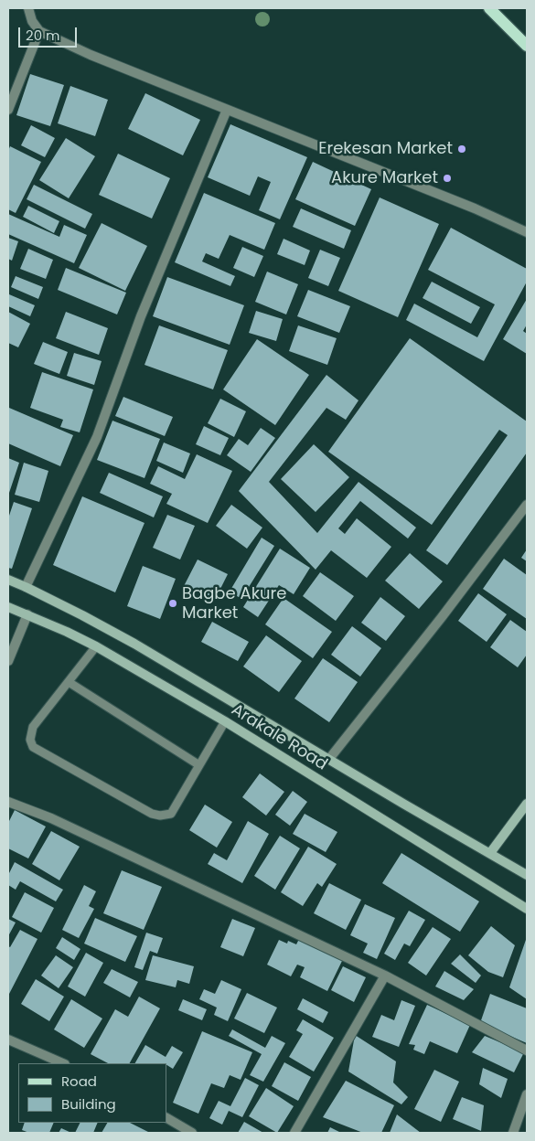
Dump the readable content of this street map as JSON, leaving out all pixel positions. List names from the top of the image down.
{
  "streets": {
    "main road": ["Arakale Road"]
  },
  "places": ["Erekesan Market", "Akure Market", "Bagbe Akure Market"],
  "legend": ["Road", "Building"],
  "scale_bar": "20 m"
}
